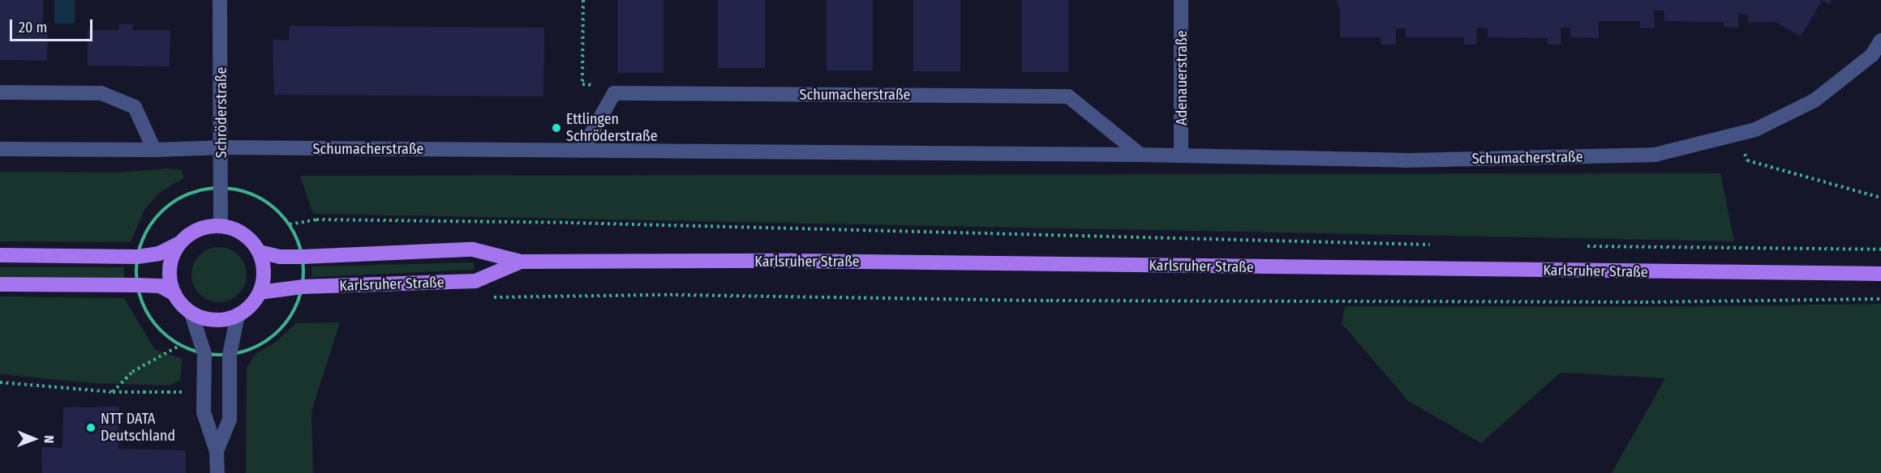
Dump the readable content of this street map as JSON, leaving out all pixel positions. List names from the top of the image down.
{
  "streets": {
    "main road": ["Karlsruher Straße"],
    "street": ["Adenauerstraße", "Schumacherstraße", "Schröderstraße"]
  },
  "crossings": [
    ["Adenauerstraße", "Schumacherstraße"],
    ["Schumacherstraße", "Schröderstraße"],
    ["Schröderstraße", "Karlsruher Straße"]
  ],
  "places": ["Ettlingen Schröderstraße", "NTT DATA Deutschland"],
  "scale_bar": "20 m",
  "north": "right"
}
